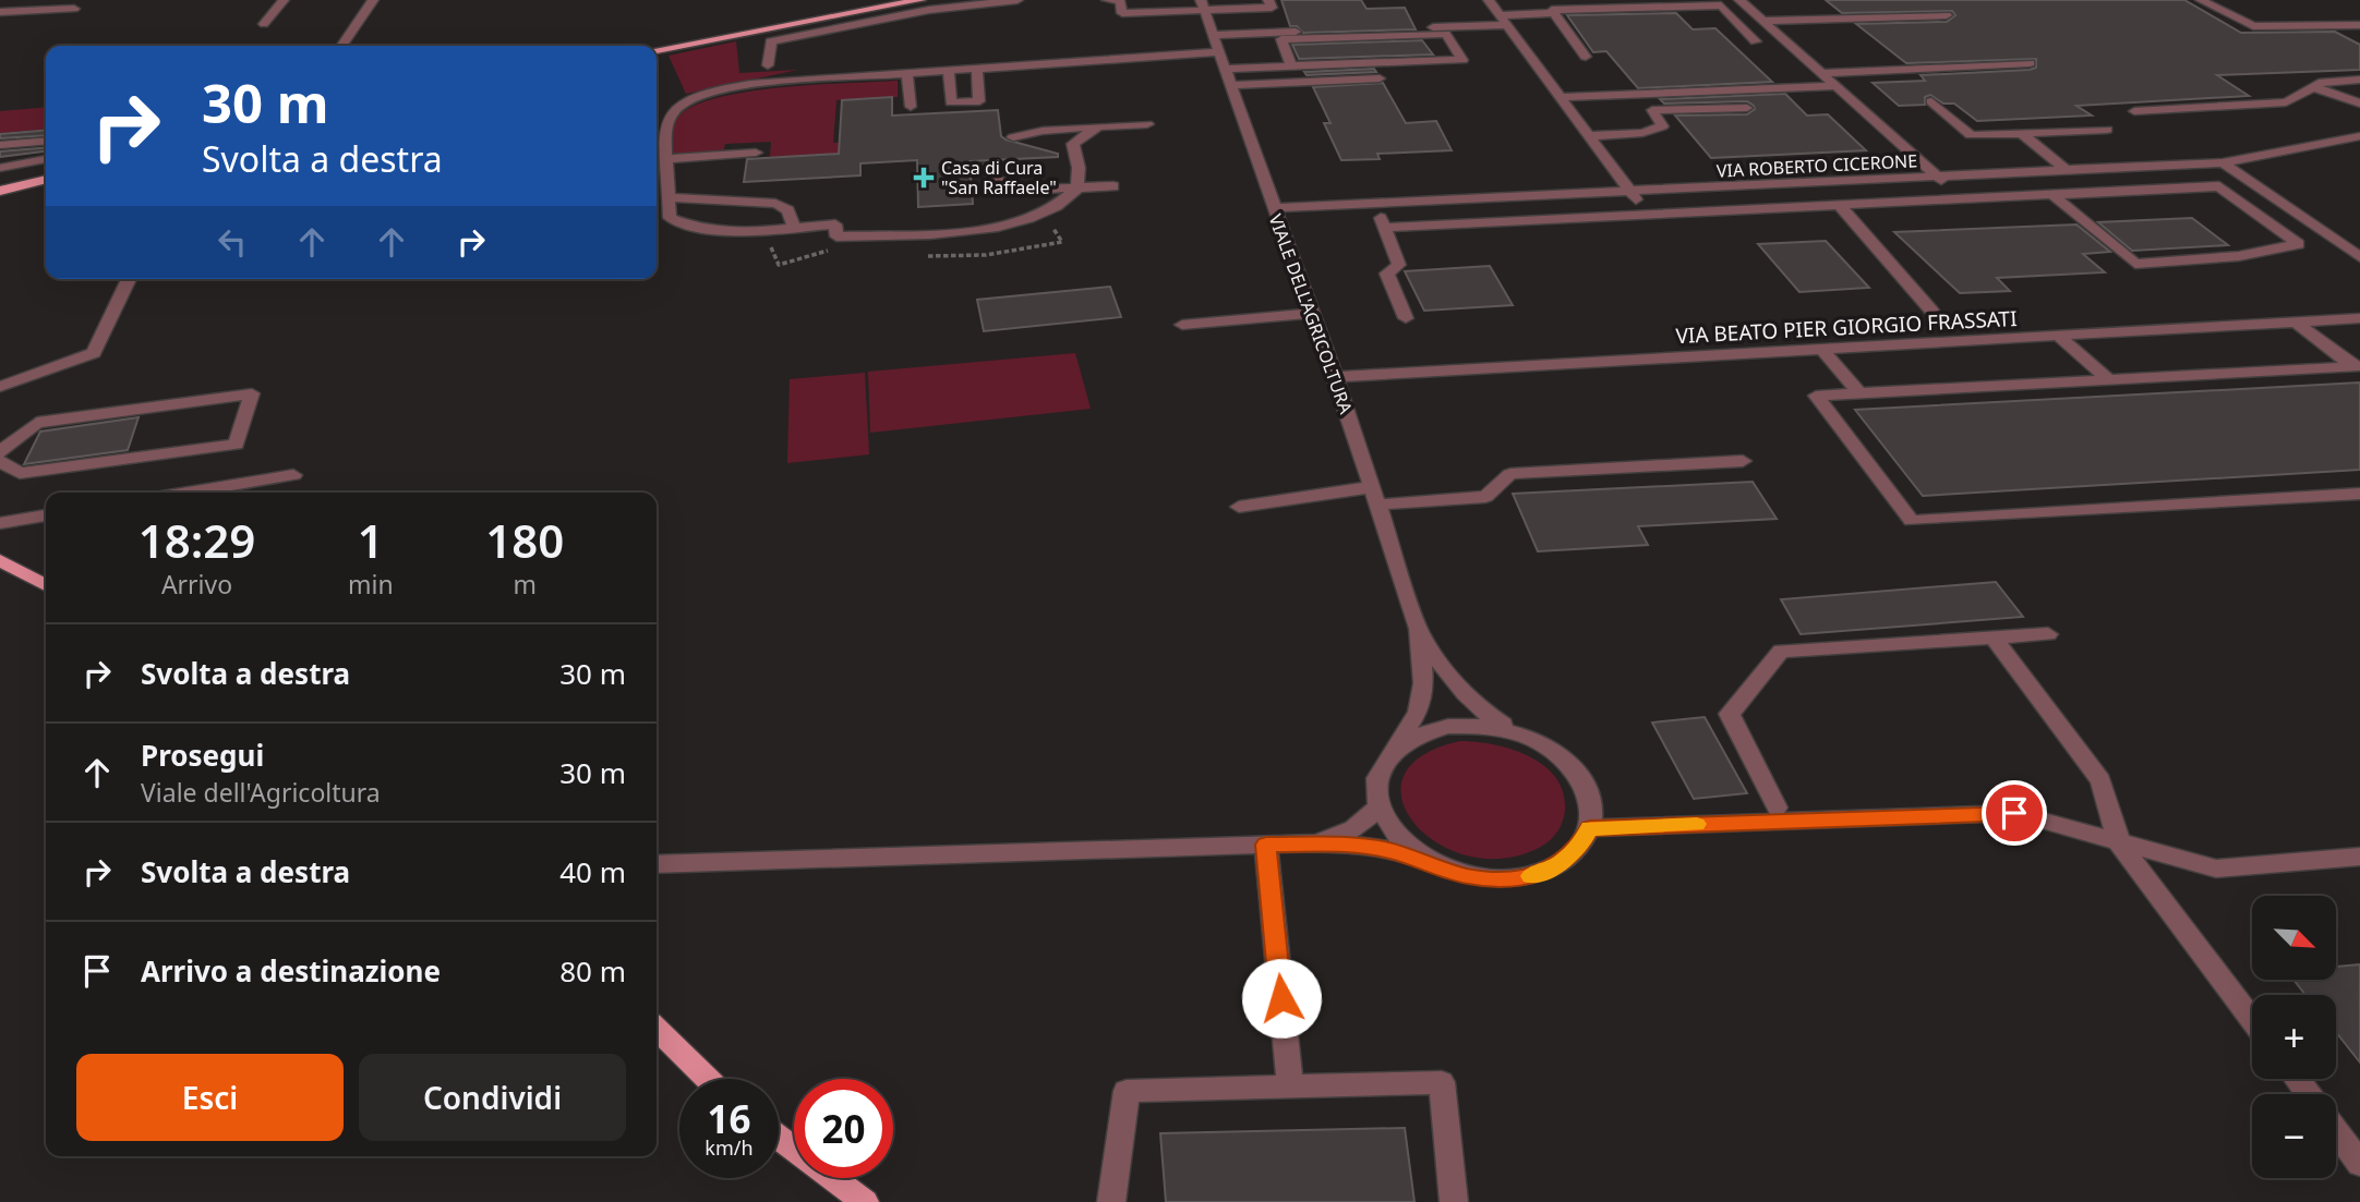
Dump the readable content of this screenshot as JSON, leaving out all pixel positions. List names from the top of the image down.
{
  "streets": {
    "street": ["VIA ROBERTO CICERONE", "VIALE DELL'AGRICOLTURA", "VIA BEATO PIER GIORGIO FRASSATI"]
  },
  "crossings": [
    ["VIA ROBERTO CICERONE", "VIALE DELL'AGRICOLTURA"],
    ["VIALE DELL'AGRICOLTURA", "VIA BEATO PIER GIORGIO FRASSATI"]
  ],
  "places": {
    "health": ["Casa di Cura \"San Raffaele\""]
  },
  "north": "bottom right",
  "page": {
    "turn": ["30 m", "Svolta a destra"],
    "eta": [
      "18:29",
      "Arrivo",
      "1",
      "min",
      "180",
      "m"
    ],
    "list": [
      {
        "name": "Svolta a destra",
        "value": "30 m"
      },
      {
        "name": "Prosegui",
        "note": "Viale dell'Agricoltura",
        "value": "30 m"
      },
      {
        "name": "Svolta a destra",
        "value": "40 m"
      },
      {
        "name": "Arrivo a destinazione",
        "value": "80 m"
      }
    ],
    "map_buttons": ["+", "−"],
    "buttons": ["Esci", "Condividi"],
    "speed": "16 km/h",
    "limit": "20"
  }
}
